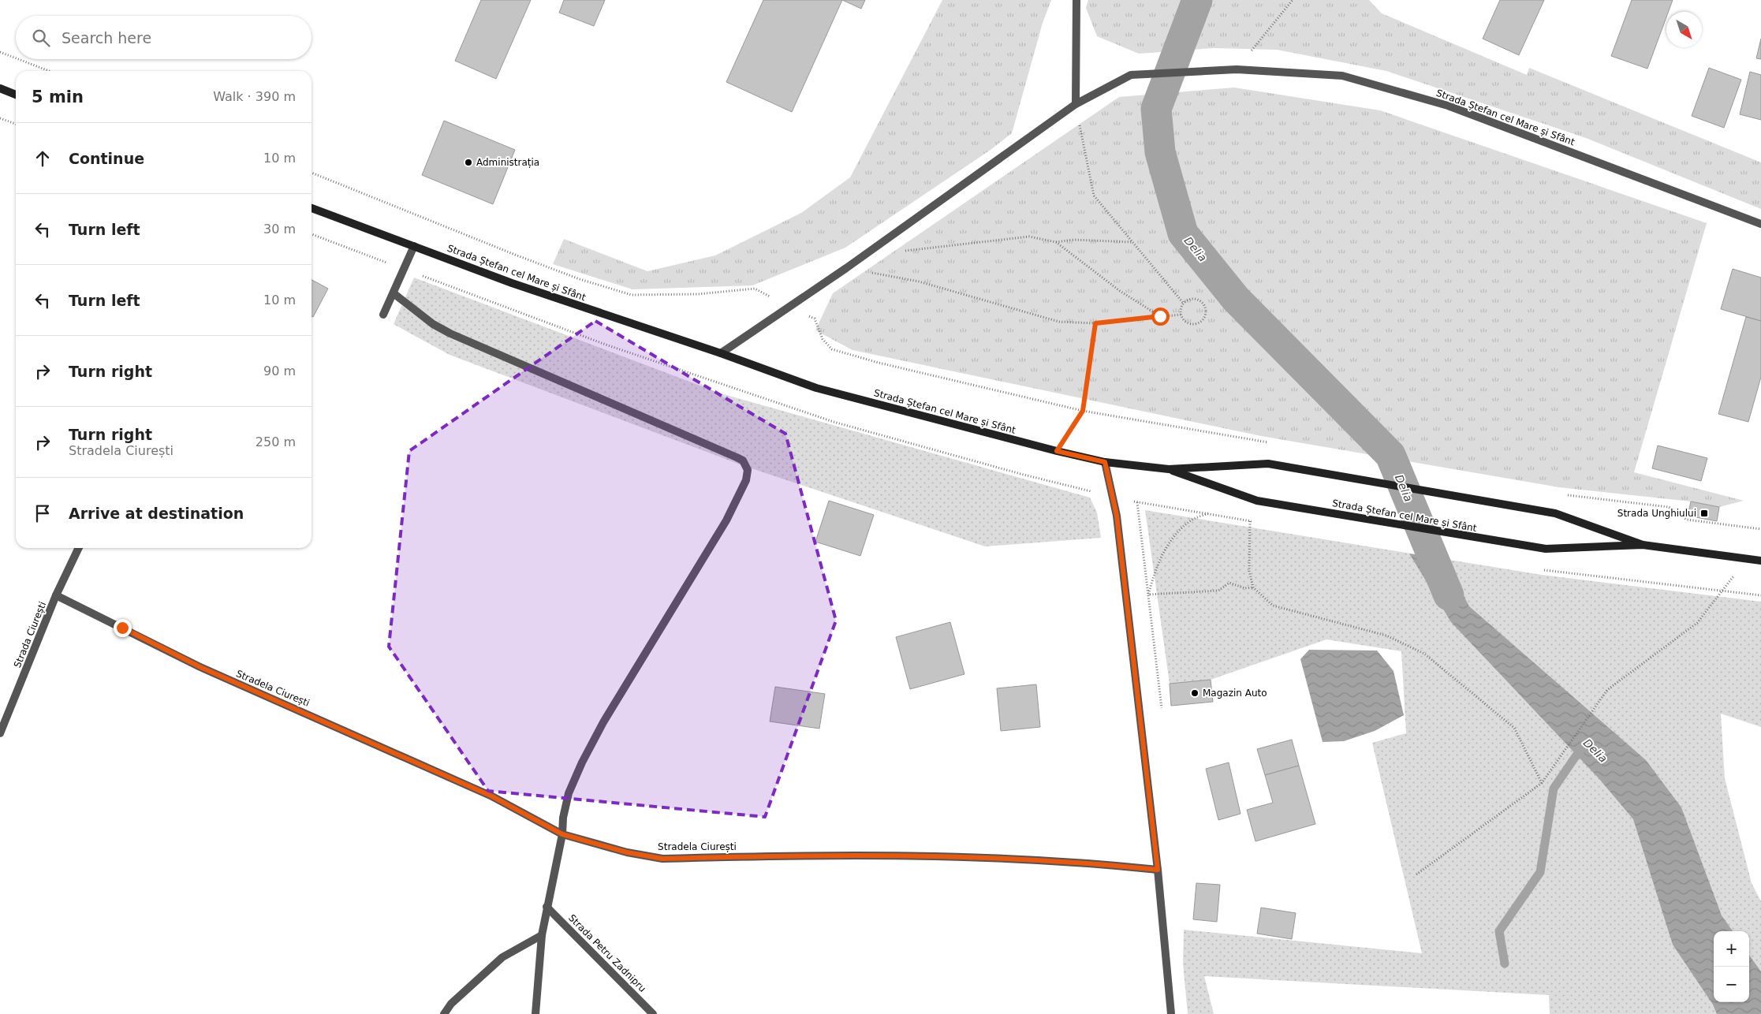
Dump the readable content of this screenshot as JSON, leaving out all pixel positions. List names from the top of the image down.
{
  "streets": {
    "main road": ["Strada Ștefan cel Mare și Sfânt"],
    "street": ["Strada Ciurești", "Stradela Ciurești", "Strada Petru Zadnipru"]
  },
  "crossings": [
    ["Strada Ciurești", "Stradela Ciurești"]
  ],
  "water": ["Delia"],
  "places": {
    "other": ["Administrația", "Magazin Auto"],
    "transit": ["Strada Unghiului"]
  },
  "north": "bottom right",
  "page": {
    "search": "Search here",
    "heading": ["5 min", "Walk · 390 m"],
    "list": [
      ["Continue", "10 m"],
      ["Turn left", "30 m"],
      ["Turn left", "10 m"],
      ["Turn right", "90 m"],
      ["Turn right", "Stradela Ciurești", "250 m"],
      "Arrive at destination"
    ],
    "map_buttons": ["+", "−"]
  }
}
